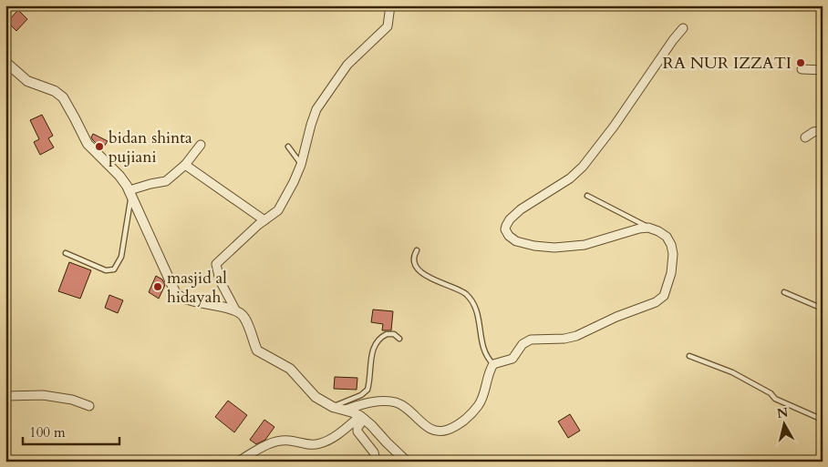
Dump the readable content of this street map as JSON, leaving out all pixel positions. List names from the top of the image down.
{
  "places": ["RA NUR IZZATI", "bidan shinta pujiani", "masjid al hidayah"],
  "scale_bar": "100 m",
  "north": "top"
}
